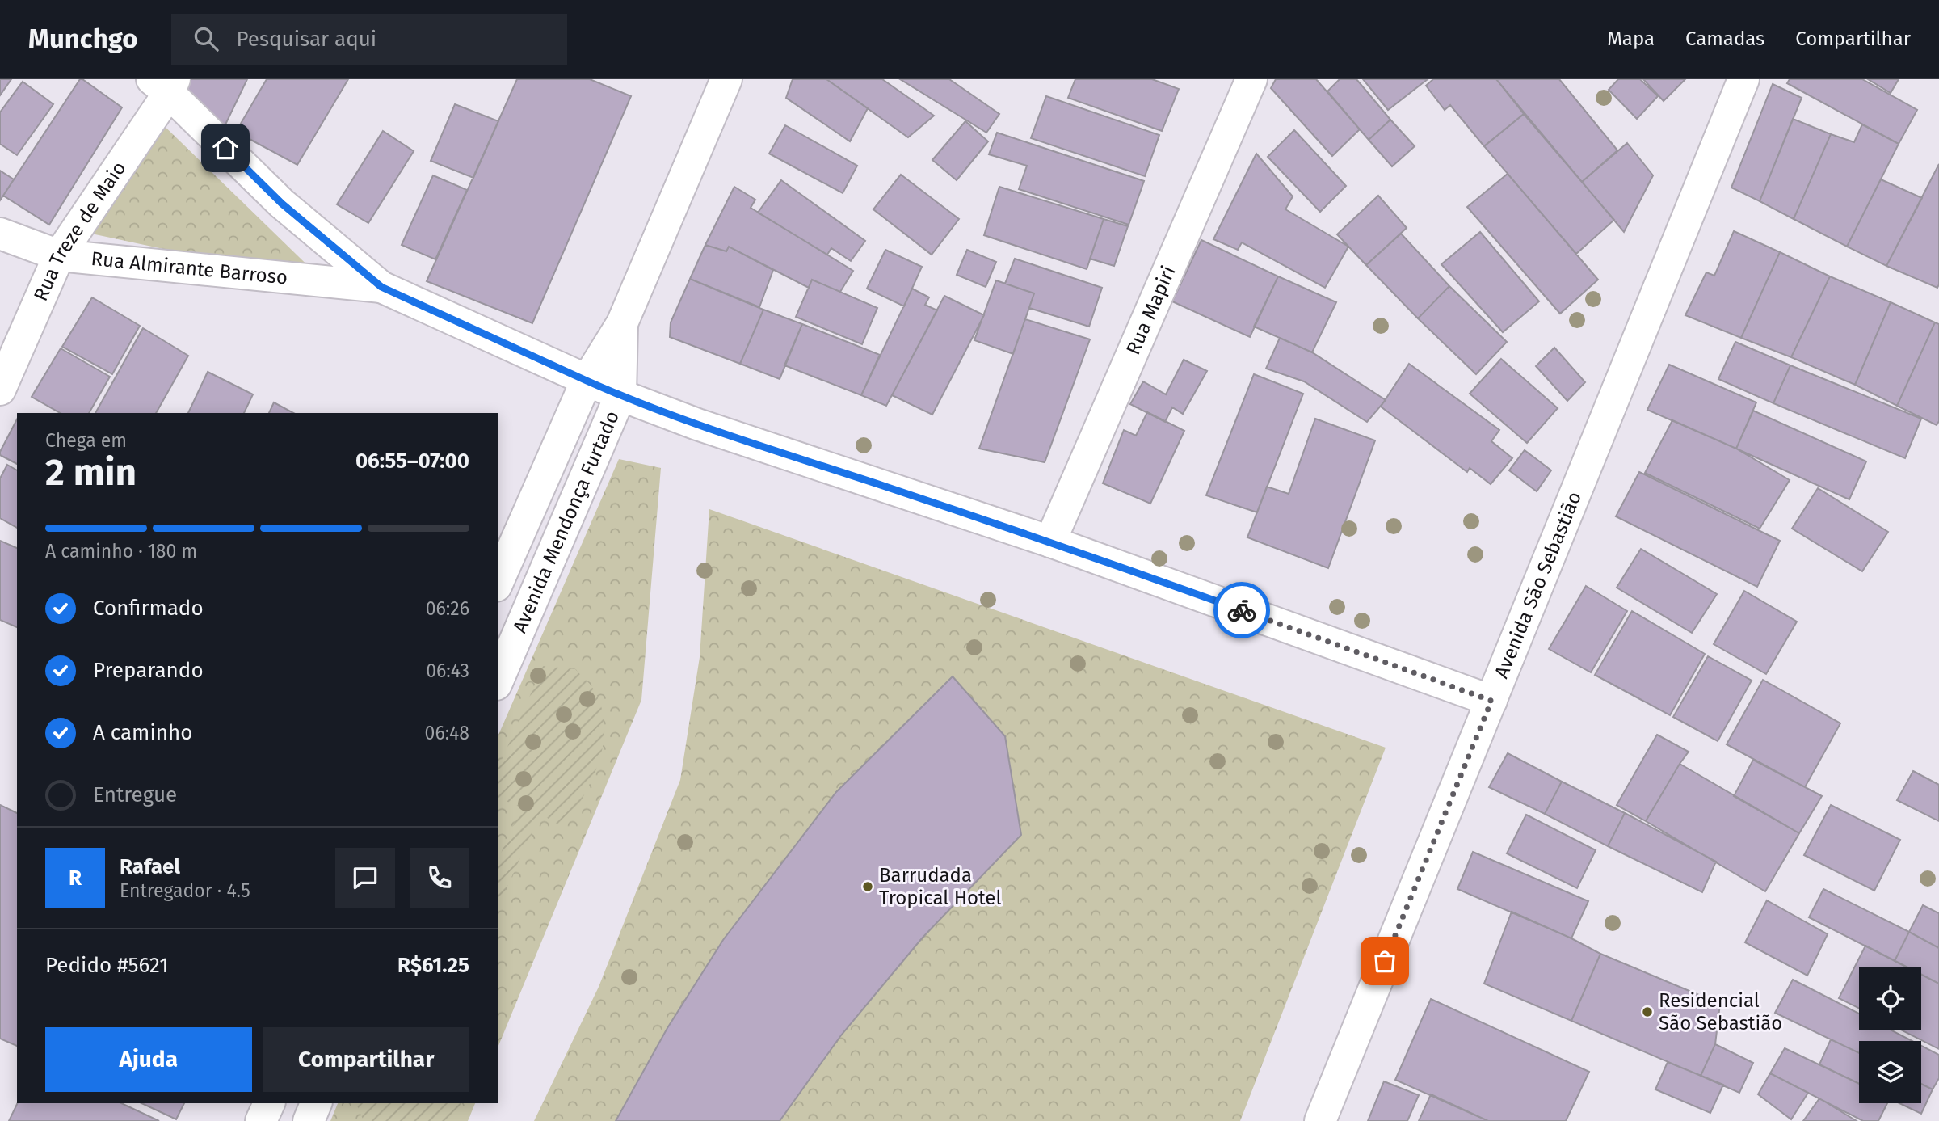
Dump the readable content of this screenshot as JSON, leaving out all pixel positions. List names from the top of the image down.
{
  "streets": {
    "street": [
      "Rua Treze de Maio",
      "Rua Almirante Barroso",
      "Rua Mapiri",
      "Avenida Mendonça Furtado",
      "Avenida São Sebastião"
    ]
  },
  "crossings": [
    ["Rua Treze de Maio", "Rua Almirante Barroso"],
    ["Rua Almirante Barroso", "Rua Mapiri"],
    ["Rua Almirante Barroso", "Avenida Mendonça Furtado"],
    ["Rua Almirante Barroso", "Avenida São Sebastião"]
  ],
  "places": ["Barrudada Tropical Hotel", "Residencial São Sebastião"],
  "page": {
    "header": "Munchgo",
    "search": "Pesquisar aqui",
    "nav": ["Mapa", "Camadas", "Compartilhar"],
    "heading": ["2 min", "Chega em", "06:55–07:00"],
    "panel": [
      "Rafael",
      "Entregador · 4.5",
      "Pedido #5621",
      "R$61.25"
    ],
    "bar": "A caminho · 180 m",
    "list": [
      ["Confirmado", "06:26"],
      ["Preparando", "06:43"],
      ["A caminho", "06:48"],
      "Entregue"
    ],
    "round": "R",
    "buttons": ["Ajuda", "Compartilhar"]
  }
}
